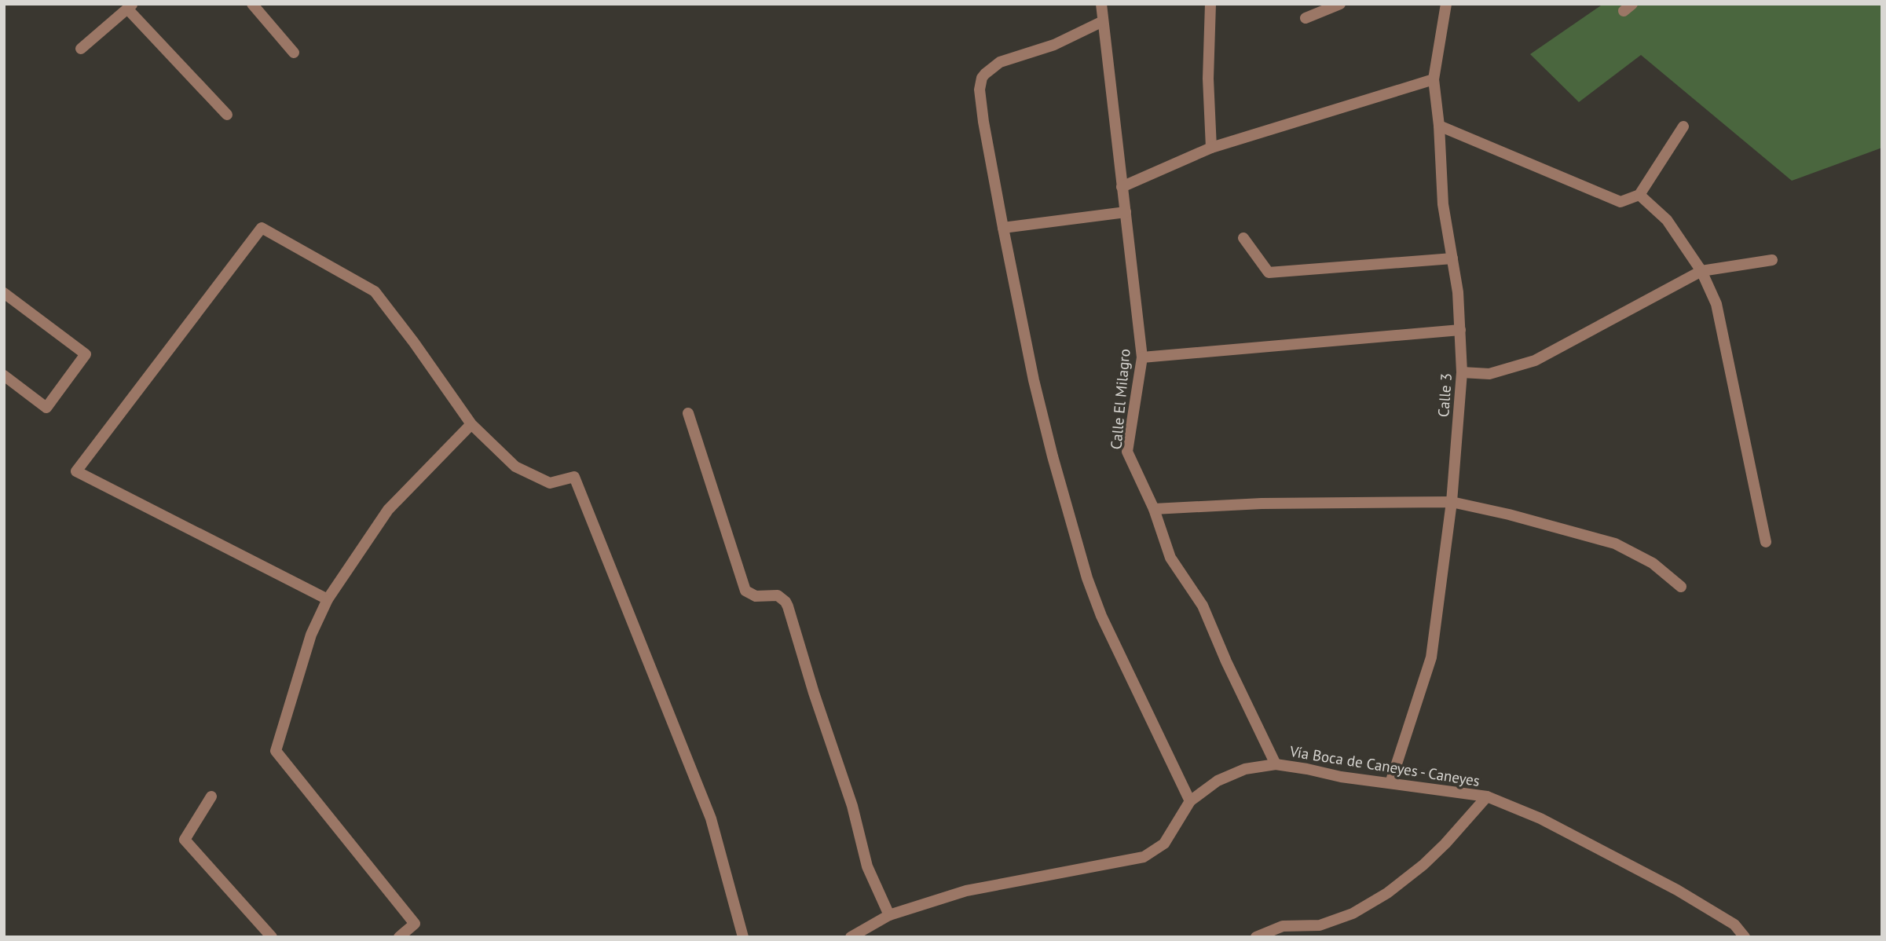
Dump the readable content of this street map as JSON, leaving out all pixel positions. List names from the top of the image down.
{
  "streets": {
    "street": ["Calle 3", "Calle El Milagro", "Vía Boca de Caneyes - Caneyes"]
  },
  "crossings": [
    ["Calle 3", "Vía Boca de Caneyes - Caneyes"],
    ["Calle El Milagro", "Vía Boca de Caneyes - Caneyes"]
  ]
}
